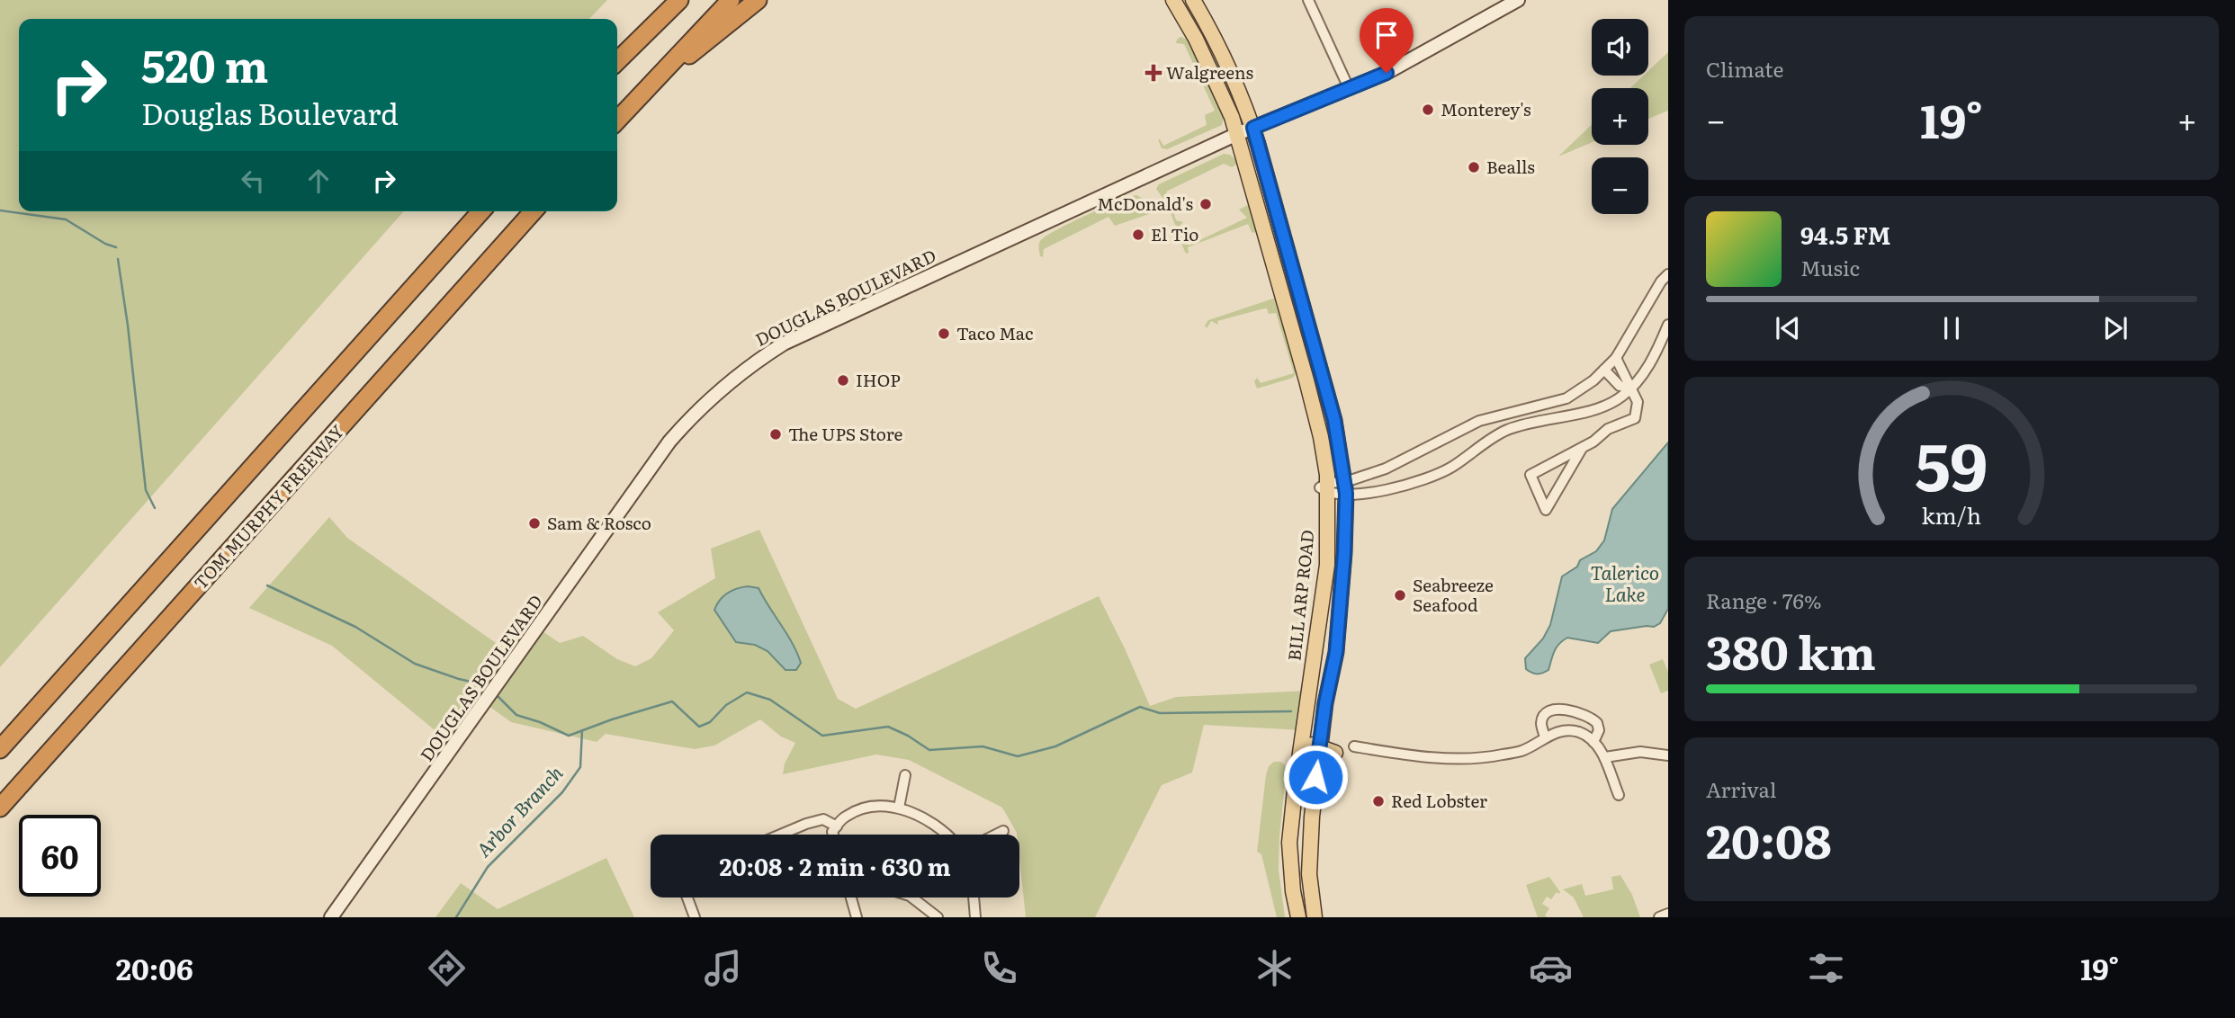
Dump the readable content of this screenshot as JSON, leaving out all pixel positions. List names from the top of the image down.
{
  "streets": {
    "highway": ["TOM MURPHY FREEWAY"],
    "main road": ["DOUGLAS BOULEVARD", "BILL ARP ROAD"]
  },
  "crossings": [
    ["DOUGLAS BOULEVARD", "BILL ARP ROAD"]
  ],
  "water": ["Talerico Lake", "Arbor Branch"],
  "places": {
    "health": ["Walgreens"],
    "other": [
      "Monterey's",
      "Bealls",
      "McDonald's",
      "El Tio",
      "Taco Mac",
      "IHOP",
      "The UPS Store",
      "Sam & Rosco",
      "Seabreeze Seafood",
      "Red Lobster"
    ]
  },
  "page": {
    "tile": [
      "Climate",
      ["Range · 76%", "380 km"],
      ["Arrival", "20:08"]
    ],
    "map_buttons": ["+", "−"],
    "turn": ["520 m", "Douglas Boulevard"],
    "heat": ["−", "19°", "+"],
    "song": ["94.5 FM", "Music"],
    "limit": "60",
    "trip": "20:08 · 2 min · 630 m",
    "tabs": ["20:06", "19°"],
    "gauge": ["59", "km/h"]
  }
}
